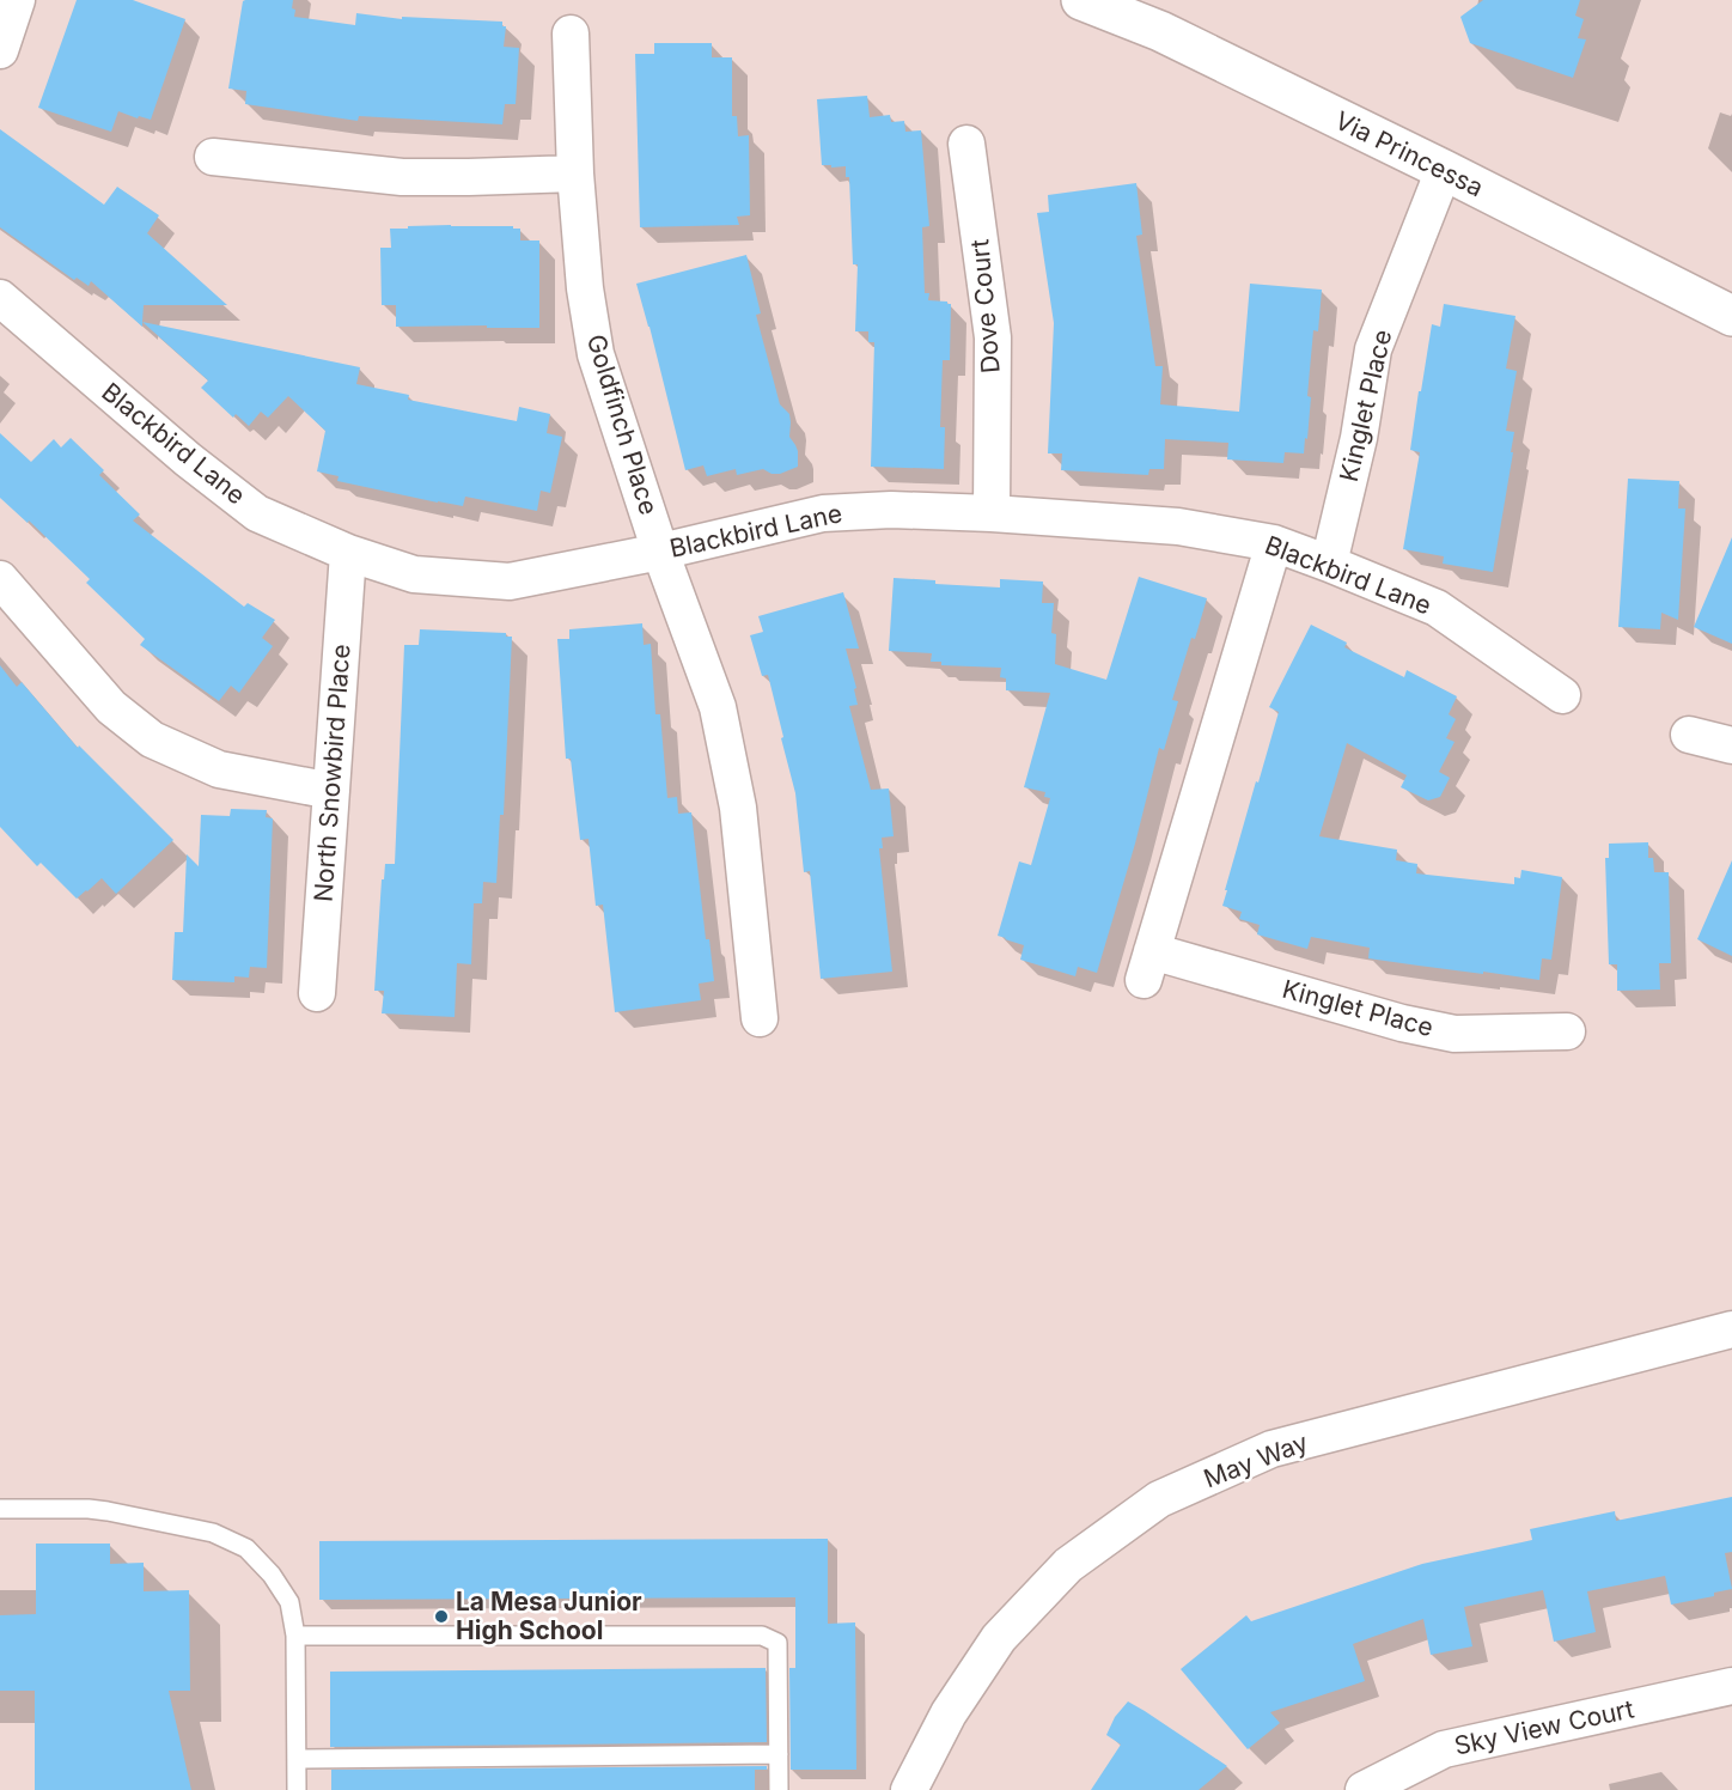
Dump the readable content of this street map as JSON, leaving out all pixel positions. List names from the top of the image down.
{
  "streets": {
    "street": [
      "Via Princessa",
      "Dove Court",
      "Kinglet Place",
      "Goldfinch Place",
      "Blackbird Lane",
      "North Snowbird Place",
      "May Way",
      "Sky View Court"
    ]
  },
  "crossings": [
    ["Via Princessa", "Kinglet Place"],
    ["Dove Court", "Blackbird Lane"],
    ["Kinglet Place", "Blackbird Lane"],
    ["Goldfinch Place", "Blackbird Lane"],
    ["Blackbird Lane", "North Snowbird Place"]
  ],
  "places": ["La Mesa Junior High School"]
}
